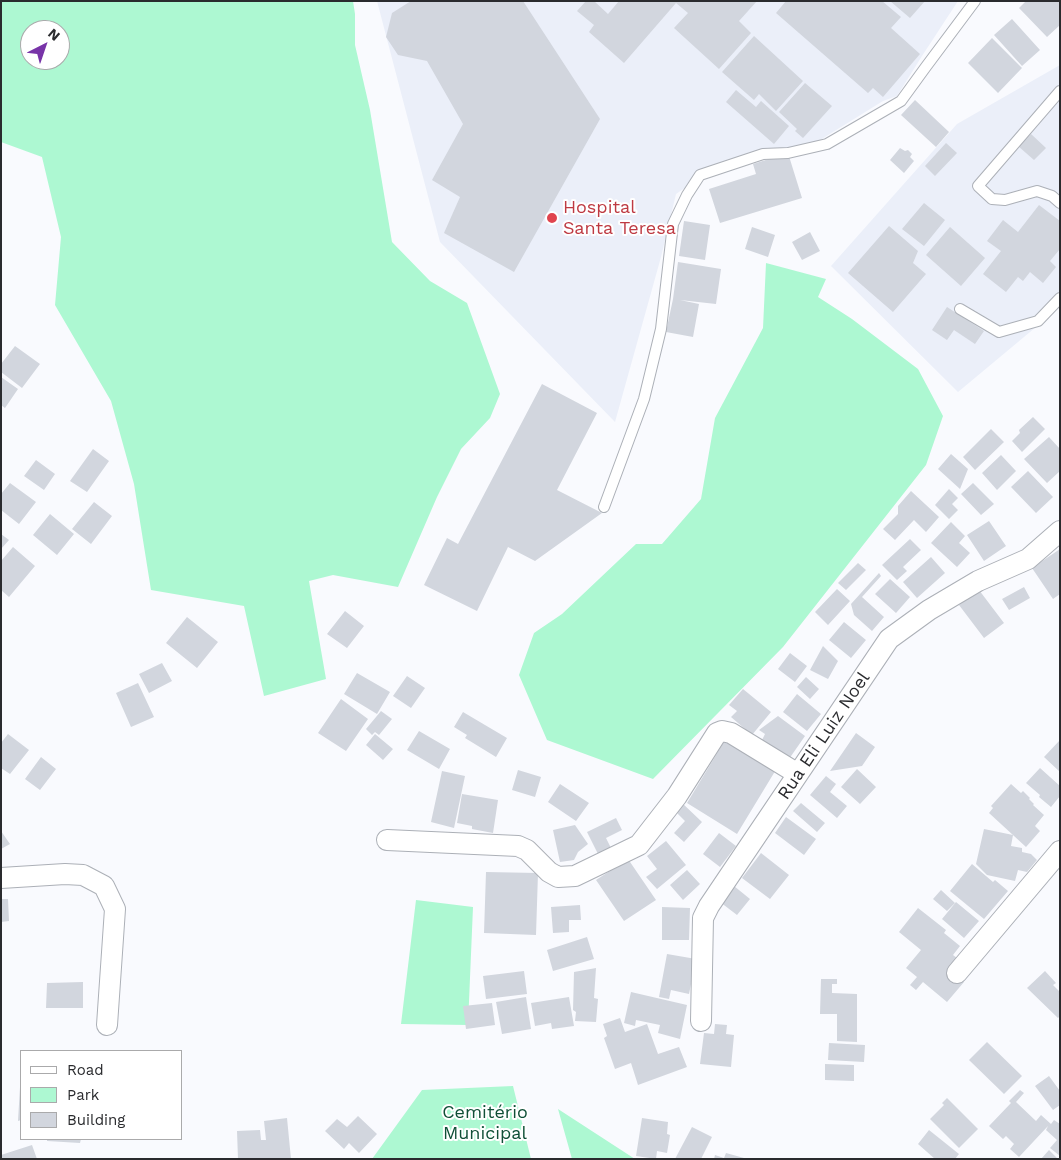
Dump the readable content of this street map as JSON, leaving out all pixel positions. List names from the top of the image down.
{
  "streets": {
    "street": ["Rua Eli Luiz Noel"]
  },
  "parks": ["Cemitério Municipal"],
  "places": ["Hospital Santa Teresa"],
  "legend": ["Road", "Park", "Building"],
  "north": "top right"
}
